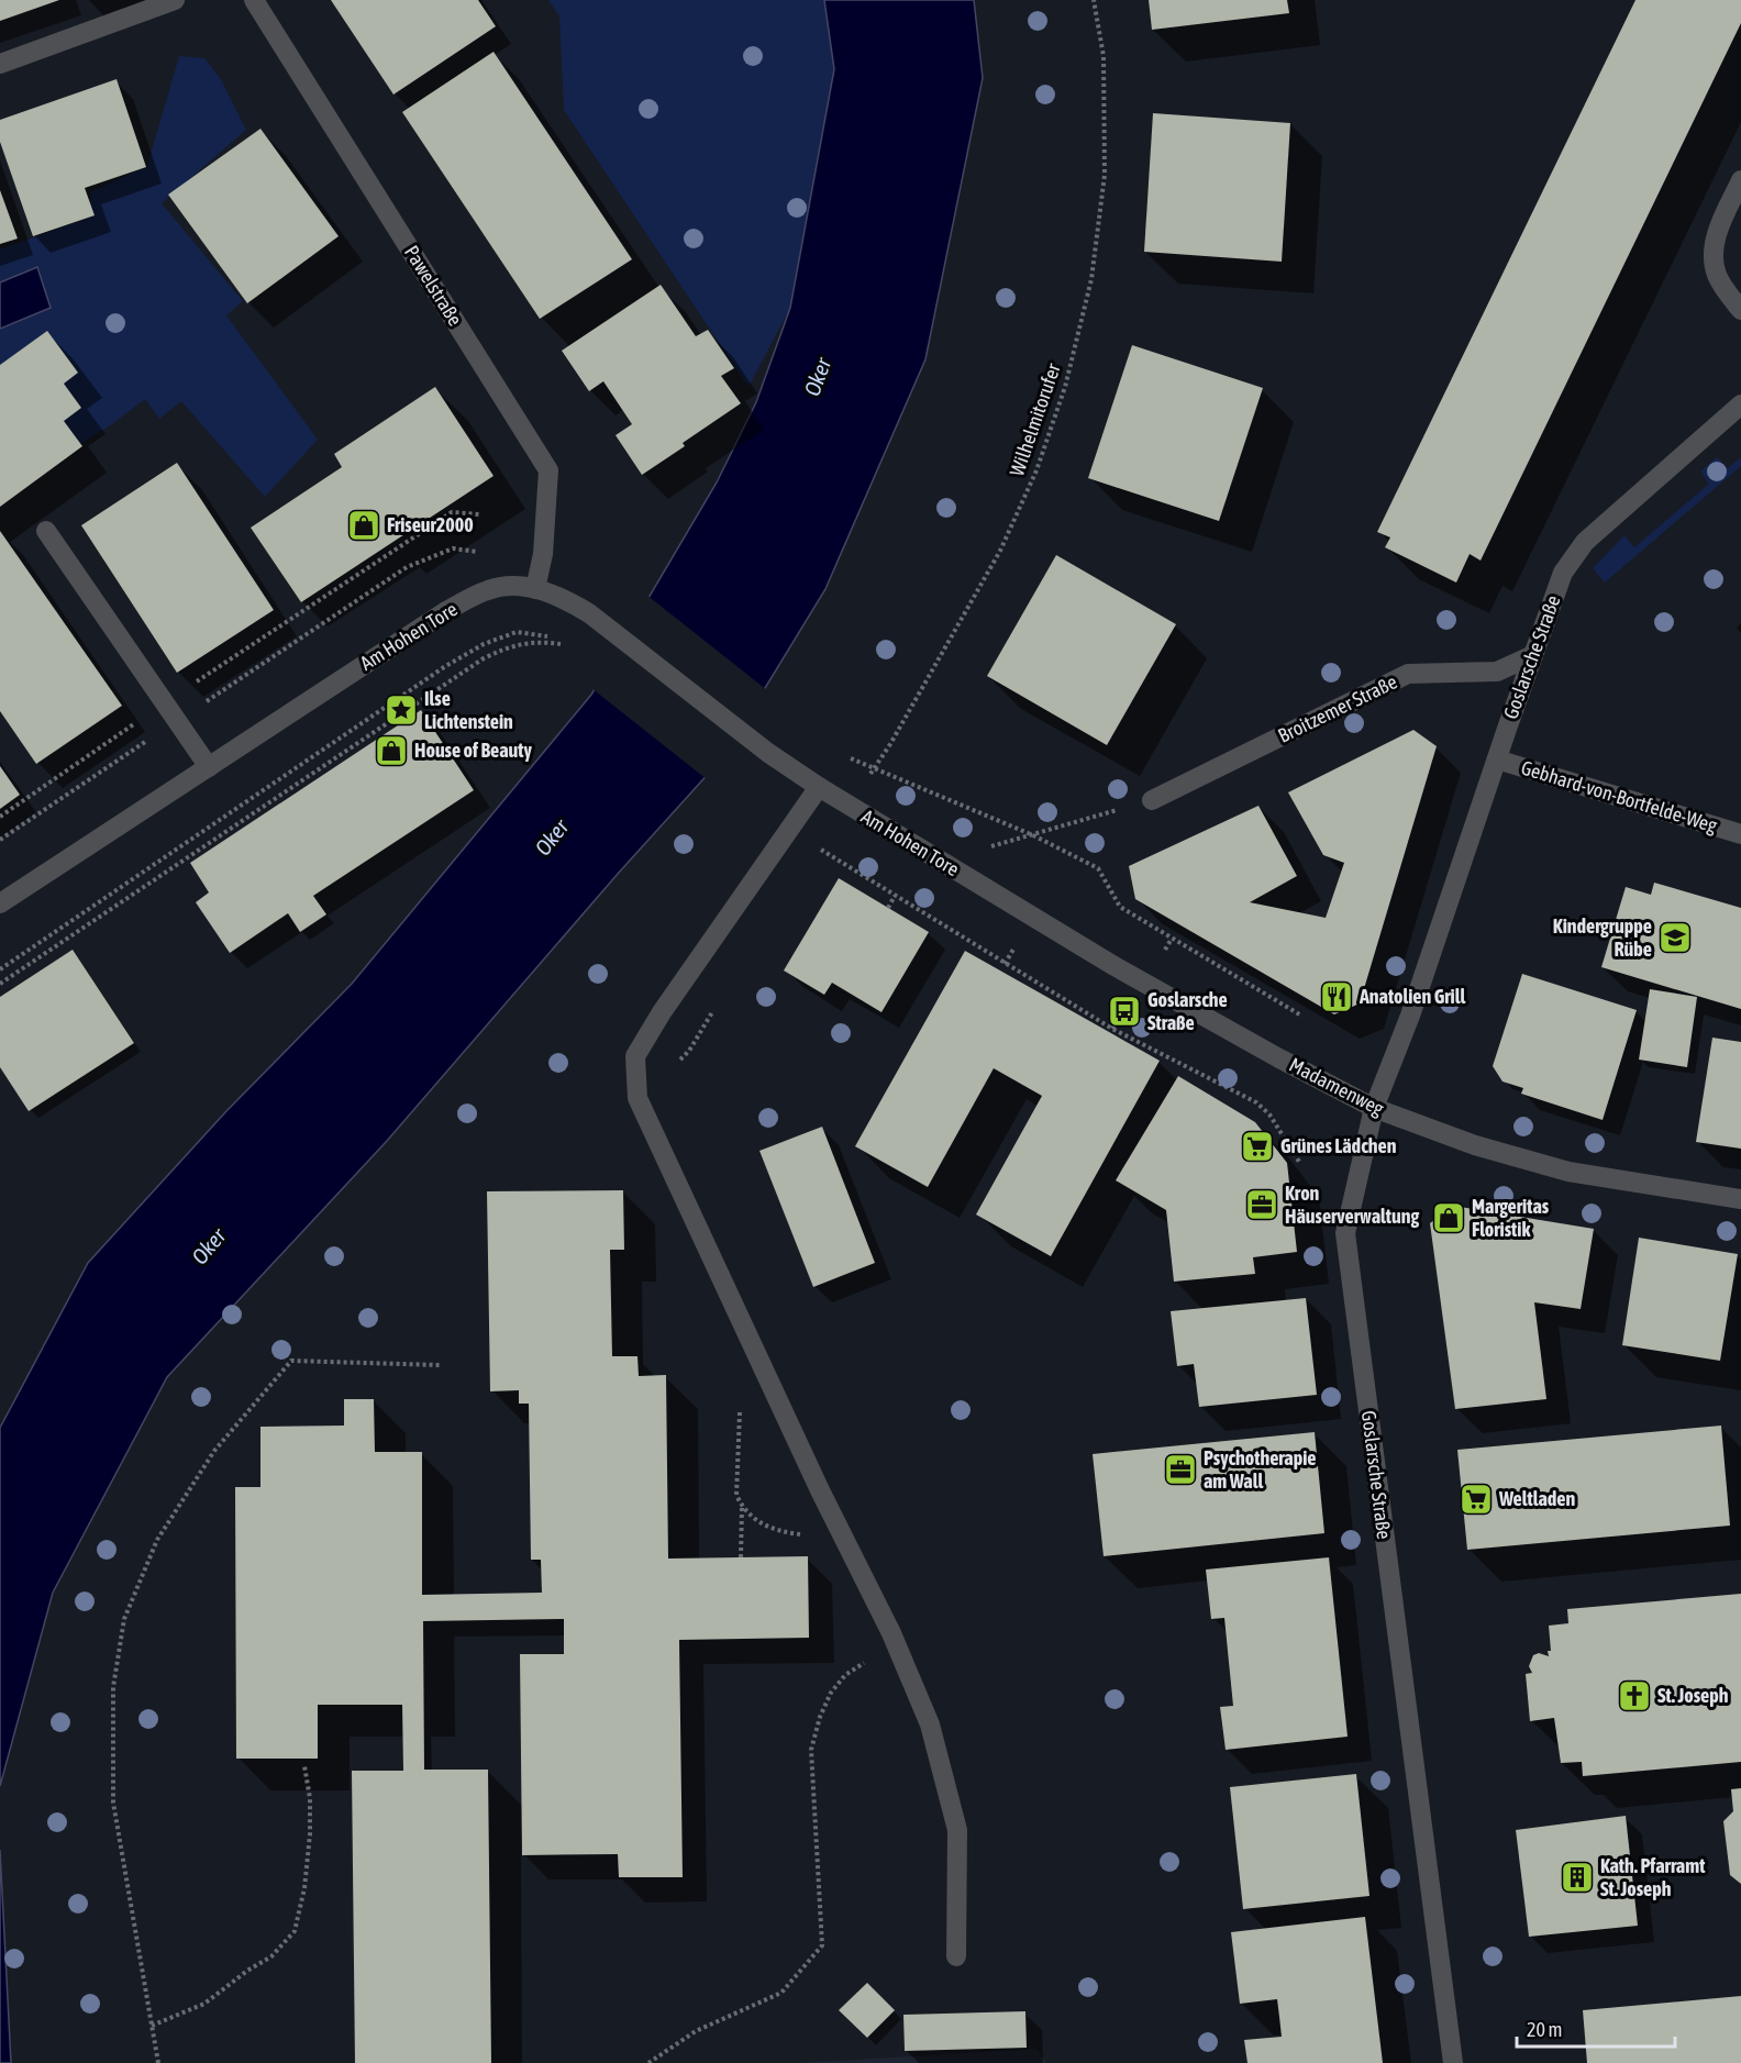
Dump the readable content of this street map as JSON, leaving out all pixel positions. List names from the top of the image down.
{
  "streets": {
    "street": [
      "Pawelstraße",
      "Am Hohen Tore",
      "Goslarsche Straße",
      "Broitzemer Straße",
      "Gebhard-von-Bortfelde-Weg",
      "Madamenweg"
    ],
    "path": ["Wilhelmitorufer"]
  },
  "crossings": [
    ["Pawelstraße", "Am Hohen Tore"],
    ["Wilhelmitorufer", "Am Hohen Tore"],
    ["Am Hohen Tore", "Madamenweg"],
    ["Goslarsche Straße", "Broitzemer Straße"],
    ["Goslarsche Straße", "Gebhard-von-Bortfelde-Weg"],
    ["Goslarsche Straße", "Madamenweg"]
  ],
  "water": ["Oker"],
  "places": {
    "shop": ["Friseur2000", "House of Beauty", "Margeritas Floristik"],
    "place": ["Ilse Lichtenstein"],
    "school or university": ["Kindergruppe Rübe"],
    "restaurant": ["Anatolien Grill"],
    "bus stop": ["Goslarsche Straße"],
    "supermarket": ["Grünes Lädchen", "Weltladen"],
    "office": ["Kron Häuserverwaltung", "Psychotherapie am Wall"],
    "church": ["St. Joseph"],
    "building": ["Kath. Pfarramt St. Joseph"]
  },
  "scale_bar": "20 m"
}
